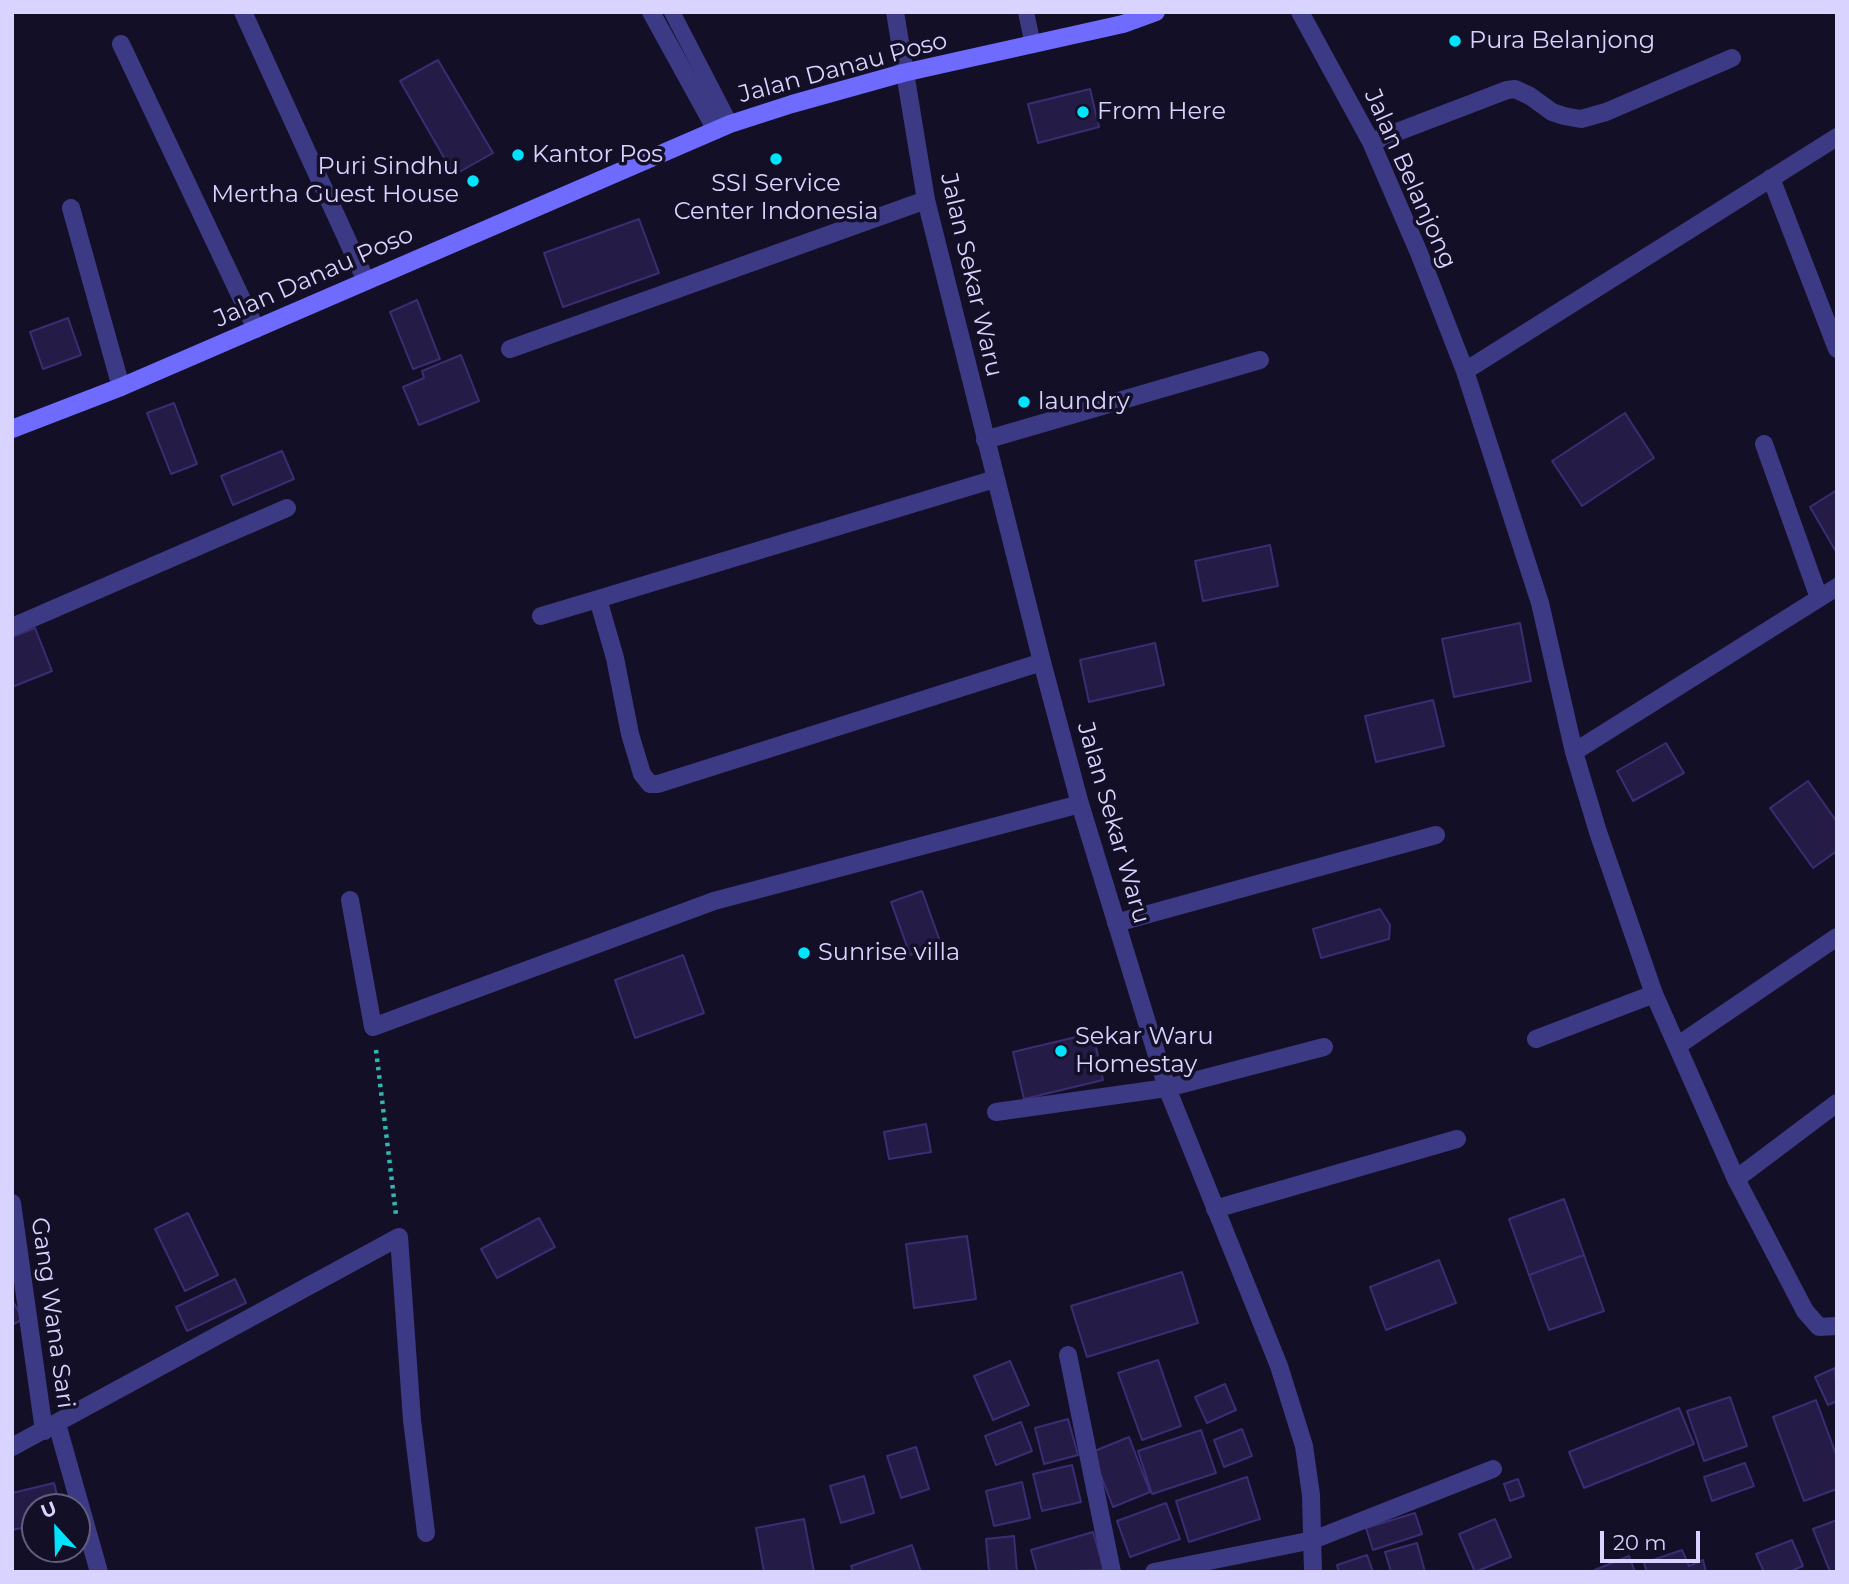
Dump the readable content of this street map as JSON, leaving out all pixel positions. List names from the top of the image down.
{
  "streets": {
    "street": [
      "Jalan Danau Poso",
      "Jalan Belanjong",
      "Jalan Sekar Waru",
      "Gang Wana Sari"
    ]
  },
  "crossings": [
    ["Jalan Danau Poso", "Jalan Sekar Waru"]
  ],
  "places": [
    "Pura Belanjong",
    "From Here",
    "Kantor Pos",
    "SSI Service Center Indonesia",
    "Puri Sindhu Mertha Guest House",
    "laundry",
    "Sunrise villa",
    "Sekar Waru Homestay"
  ],
  "scale_bar": "20 m",
  "north": "top"
}
